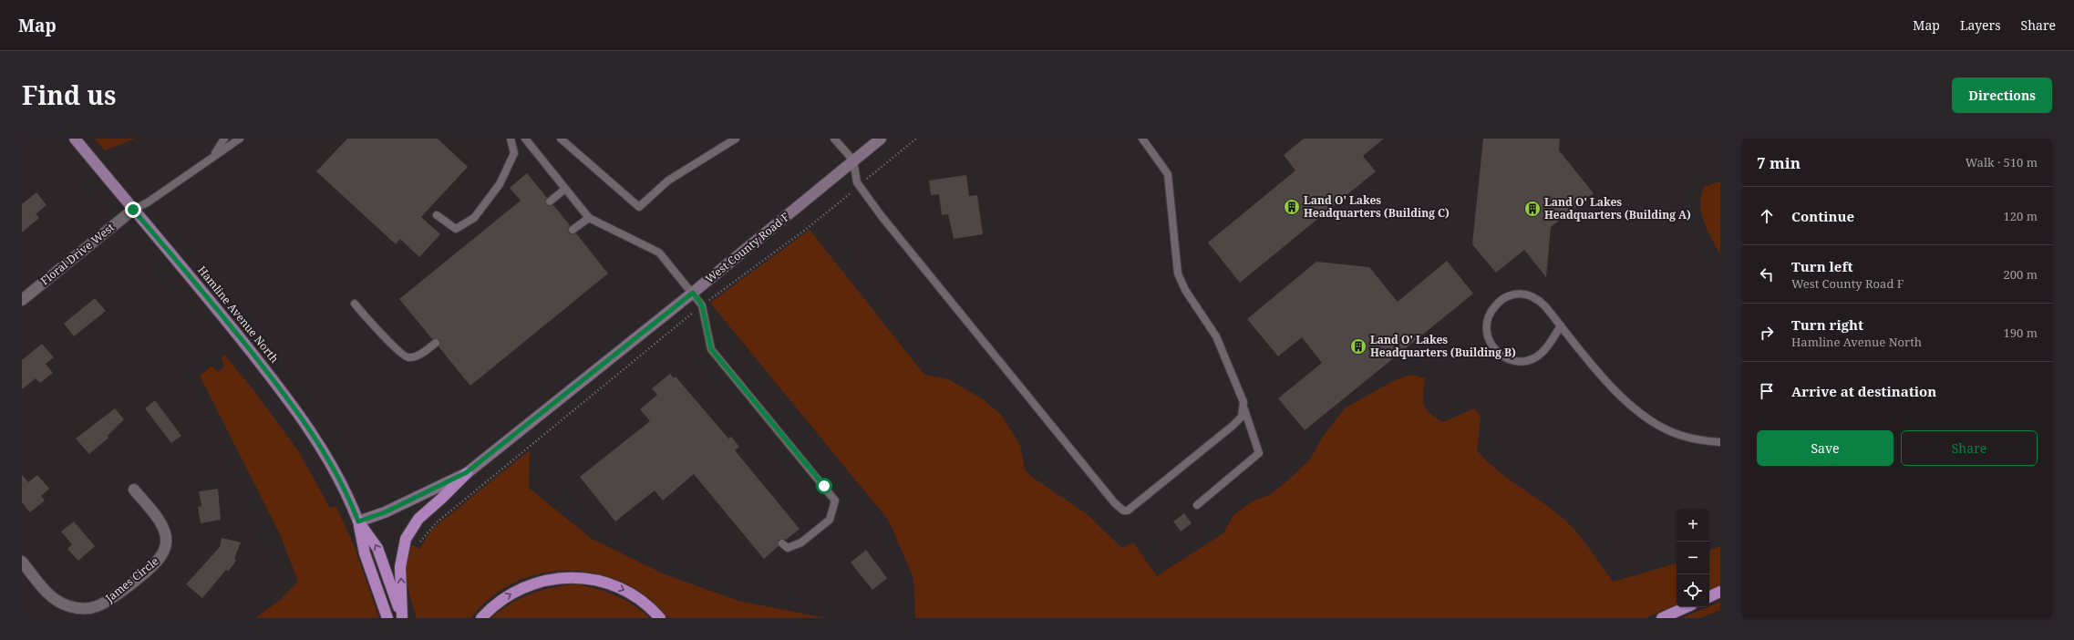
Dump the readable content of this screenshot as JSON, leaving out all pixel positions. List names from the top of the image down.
{
  "streets": {
    "highway": ["Hamline Avenue North"],
    "street": ["West County Road F", "Floral Drive West", "James Circle"]
  },
  "crossings": [
    ["West County Road F", "Hamline Avenue North"],
    ["Floral Drive West", "Hamline Avenue North"]
  ],
  "places": {
    "building": ["Land O' Lakes Headquarters (Building C)", "Land O' Lakes Headquarters (Building A)", "Land O' Lakes Headquarters (Building B)"]
  },
  "page": {
    "header": "Map",
    "nav": ["Map", "Layers", "Share"],
    "title": "Find us",
    "buttons": [
      "Directions",
      ["Save", "Share"]
    ],
    "heading": ["7 min", "Walk · 510 m"],
    "list": [
      ["Continue", "120 m"],
      ["Turn left", "West County Road F", "200 m"],
      ["Turn right", "Hamline Avenue North", "190 m"],
      "Arrive at destination"
    ],
    "map_buttons": ["+", "−"]
  }
}
